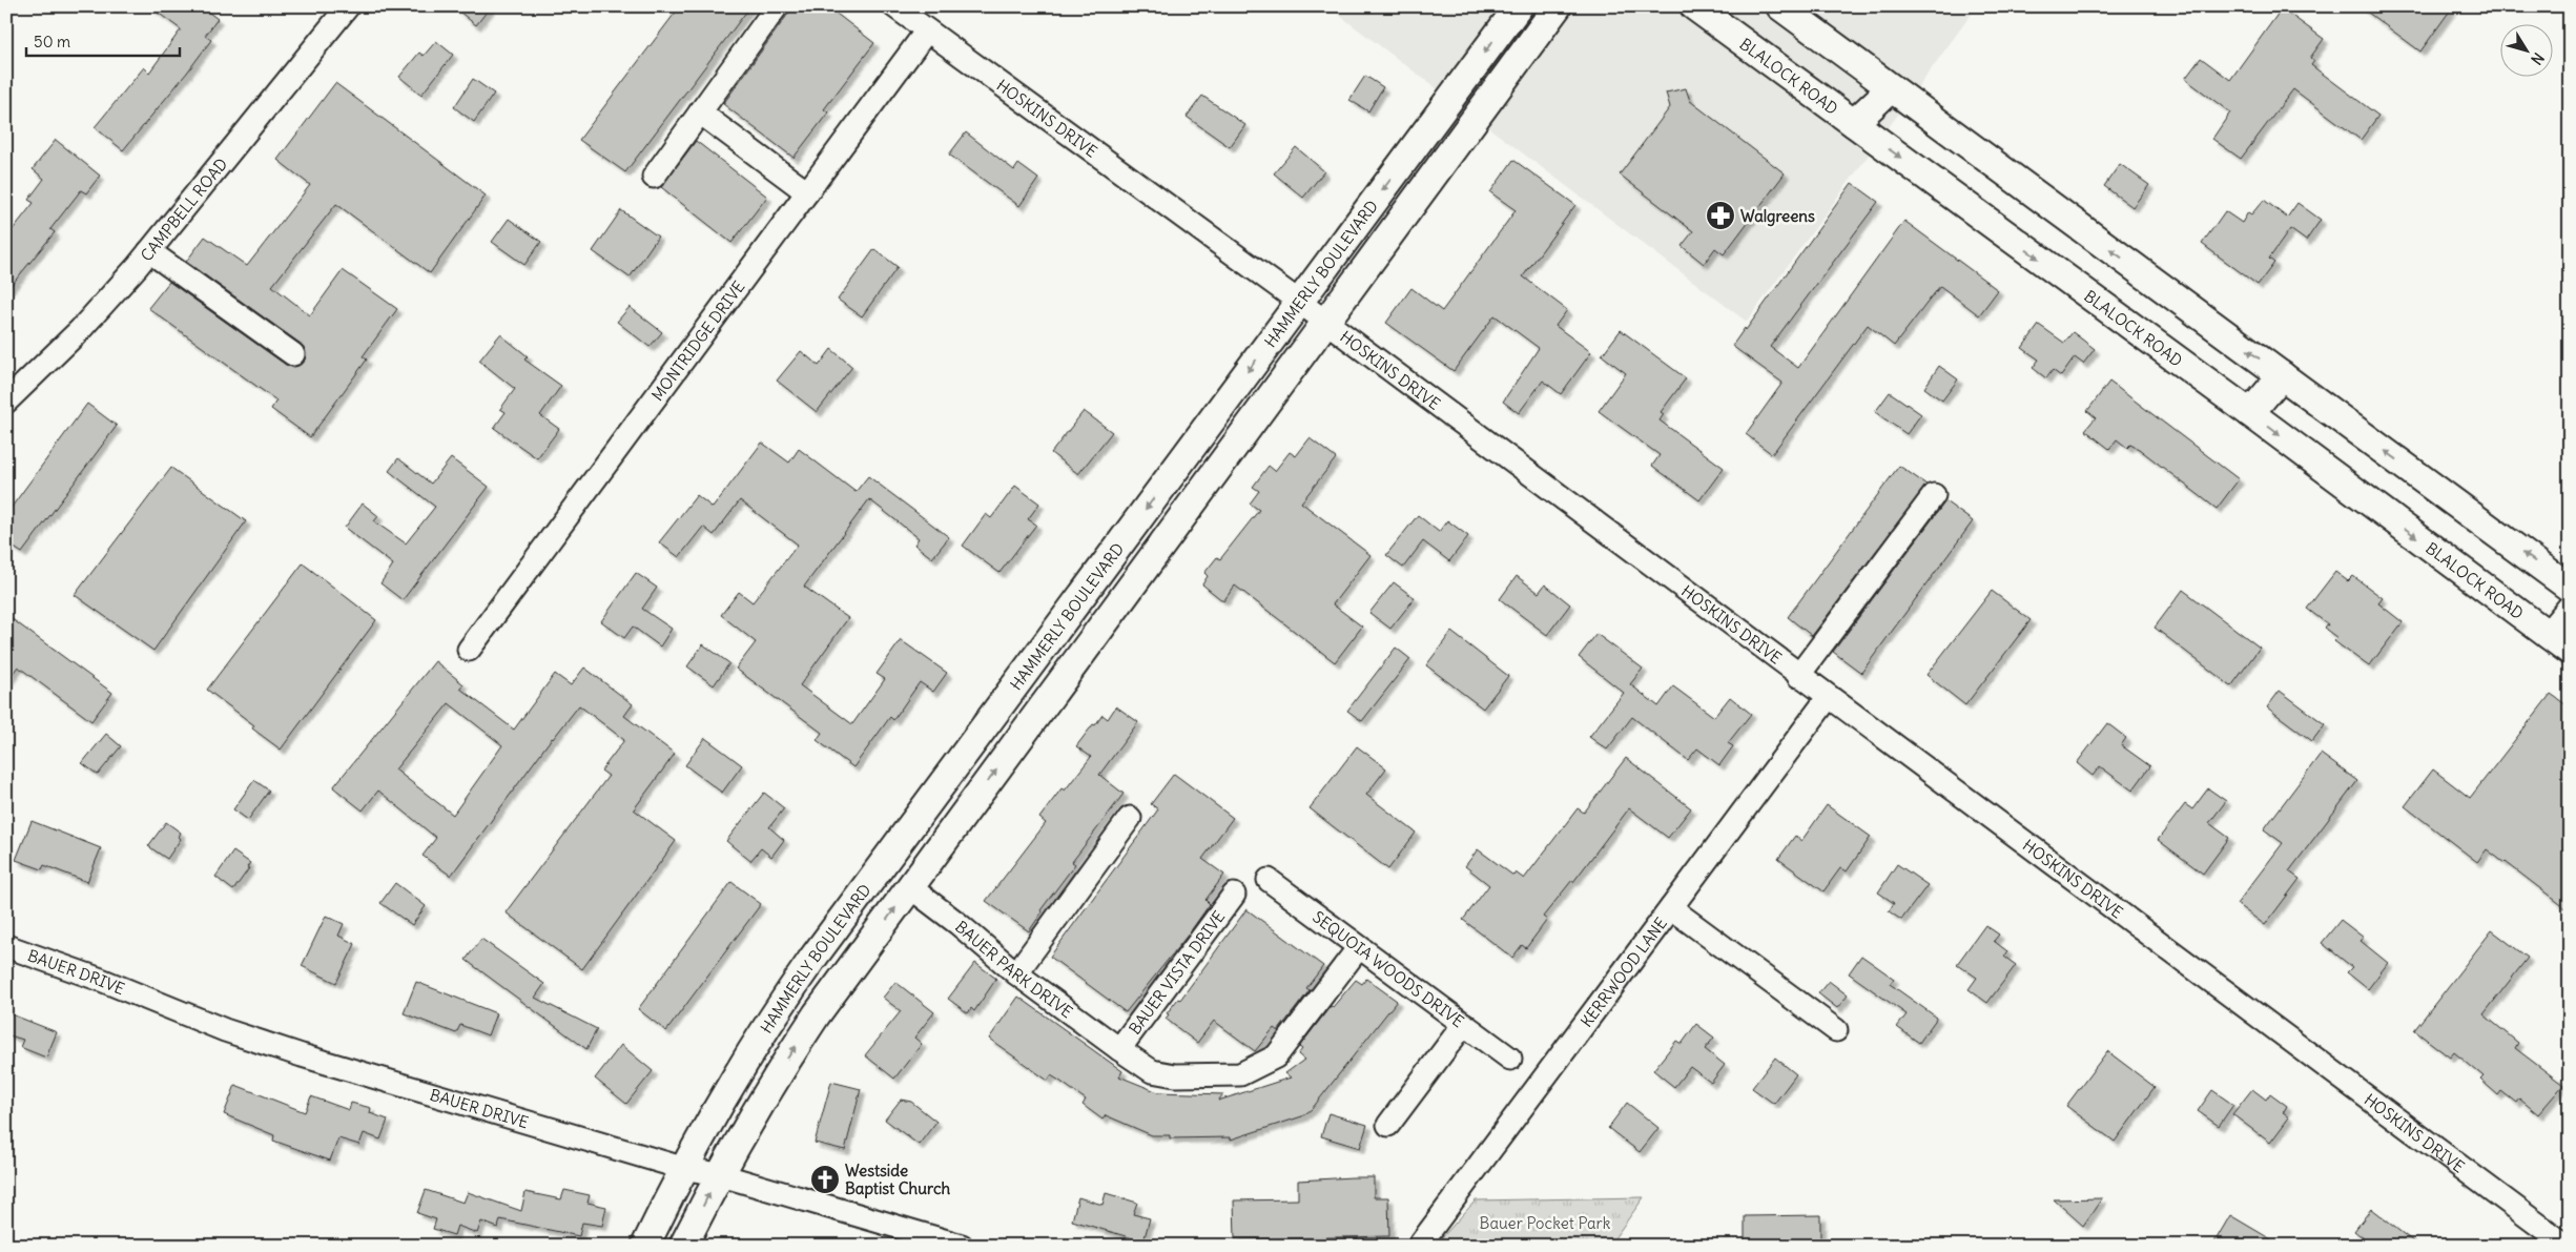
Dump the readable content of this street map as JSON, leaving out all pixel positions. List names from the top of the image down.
{
  "streets": {
    "main road": ["BLALOCK ROAD", "HAMMERLY BOULEVARD"],
    "street": [
      "HOSKINS DRIVE",
      "CAMPBELL ROAD",
      "MONTRIDGE DRIVE",
      "BAUER PARK DRIVE",
      "SEQUOIA WOODS DRIVE",
      "BAUER DRIVE",
      "BAUER VISTA DRIVE",
      "KERRWOOD LANE"
    ]
  },
  "crossings": [
    ["HOSKINS DRIVE", "HAMMERLY BOULEVARD"],
    ["HOSKINS DRIVE", "MONTRIDGE DRIVE"],
    ["HOSKINS DRIVE", "KERRWOOD LANE"],
    ["HAMMERLY BOULEVARD", "BAUER PARK DRIVE"],
    ["HAMMERLY BOULEVARD", "BAUER DRIVE"],
    ["BAUER PARK DRIVE", "SEQUOIA WOODS DRIVE"],
    ["BAUER PARK DRIVE", "BAUER VISTA DRIVE"]
  ],
  "parks": ["Bauer Pocket Park"],
  "places": {
    "pharmacy": ["Walgreens"],
    "church": ["Westside Baptist Church"]
  },
  "scale_bar": "50 m",
  "north": "bottom right"
}
